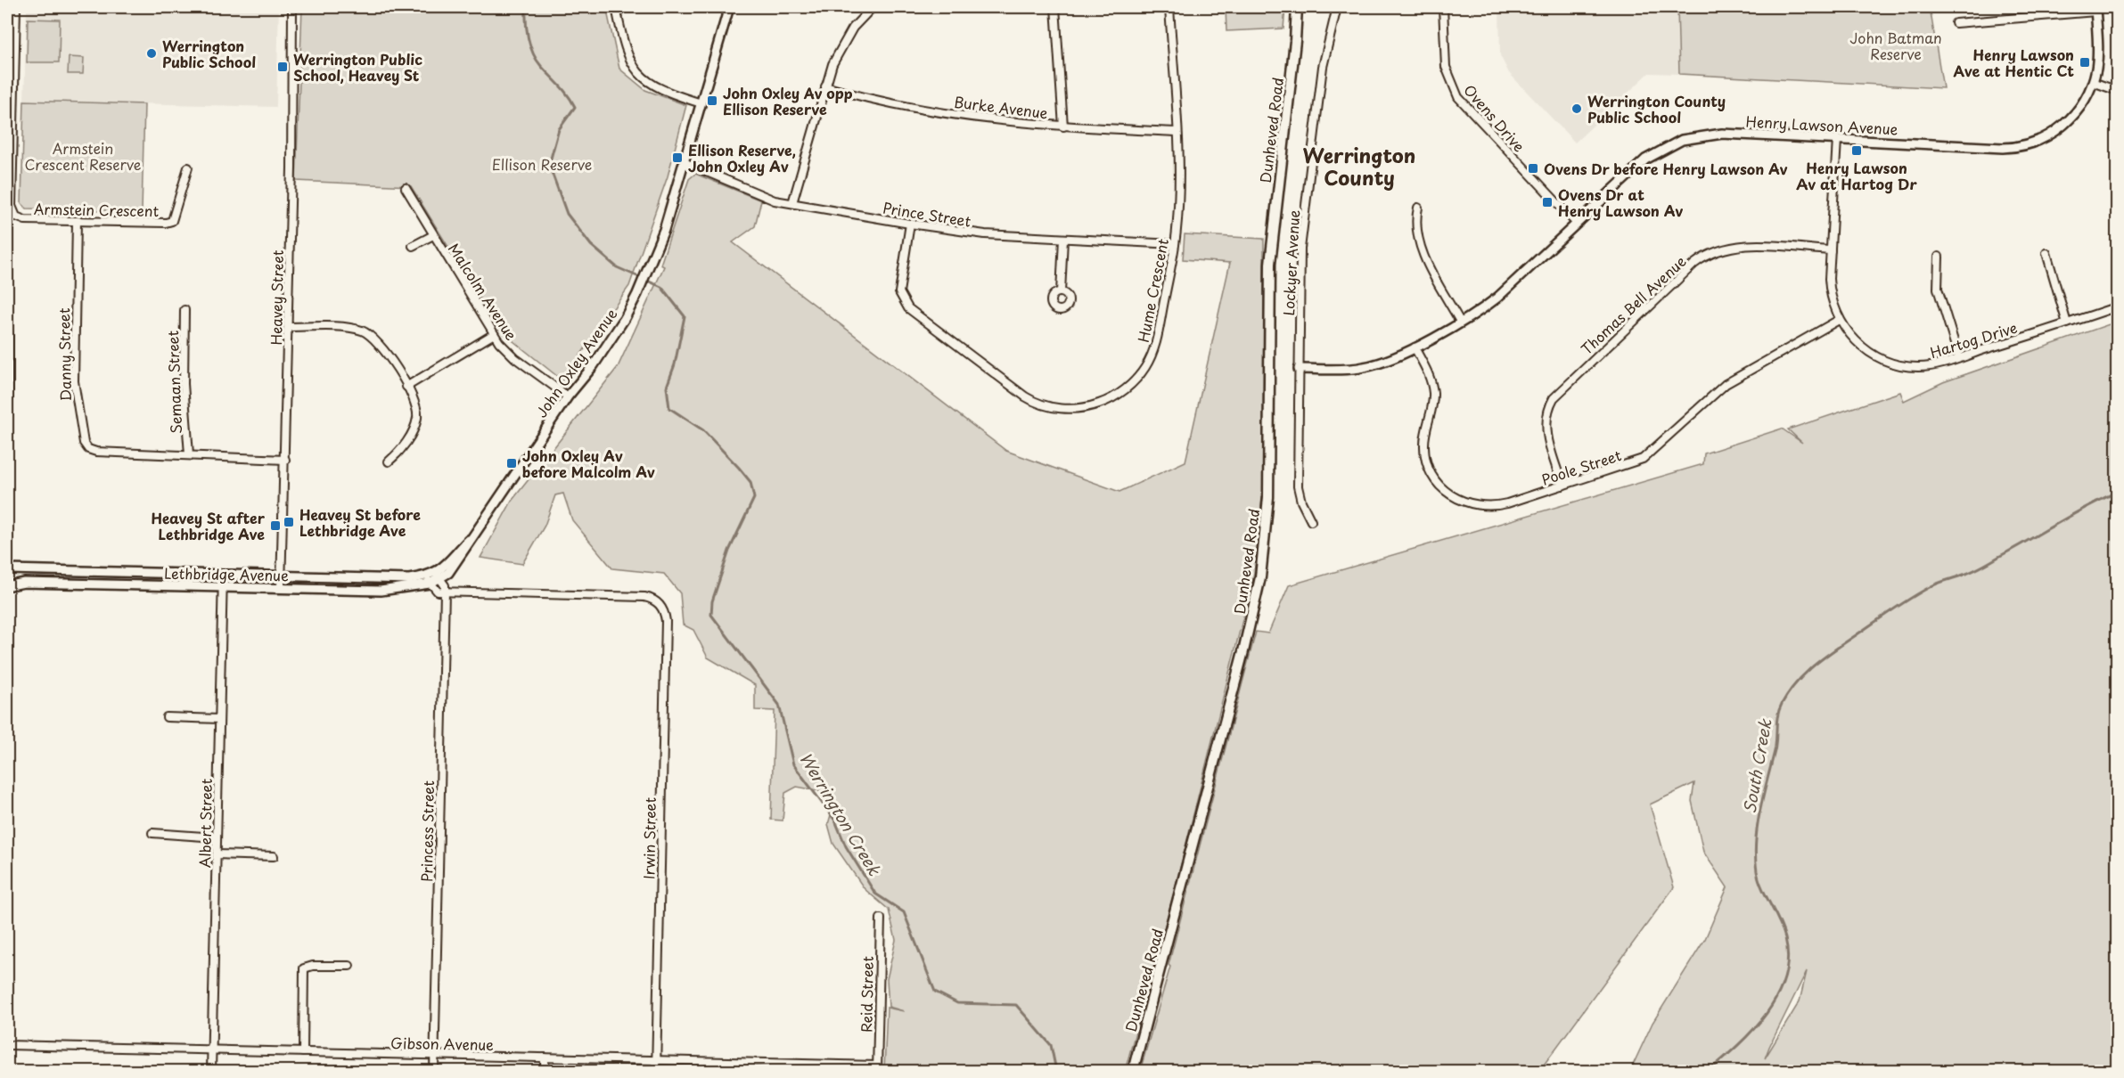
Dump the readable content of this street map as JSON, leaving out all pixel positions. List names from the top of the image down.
{
  "streets": {
    "main road": ["Dunheved Road"],
    "street": [
      "Burke Avenue",
      "Ovens Drive",
      "Henry Lawson Avenue",
      "Armstein Crescent",
      "Prince Street",
      "Lockyer Avenue",
      "Hume Crescent",
      "Malcolm Avenue",
      "Heavey Street",
      "Thomas Bell Avenue",
      "Hartog Drive",
      "Danny Street",
      "John Oxley Avenue",
      "Semaan Street",
      "Poole Street",
      "Lethbridge Avenue",
      "Albert Street",
      "Princess Street",
      "Irwin Street",
      "Reid Street",
      "Gibson Avenue"
    ]
  },
  "crossings": [
    ["Burke Avenue", "Hume Crescent"],
    ["Ovens Drive", "Henry Lawson Avenue"],
    ["Henry Lawson Avenue", "Lockyer Avenue"],
    ["Henry Lawson Avenue", "Hartog Drive"],
    ["Henry Lawson Avenue", "Poole Street"],
    ["Armstein Crescent", "Danny Street"],
    ["Prince Street", "Hume Crescent"],
    ["Prince Street", "John Oxley Avenue"],
    ["Malcolm Avenue", "John Oxley Avenue"],
    ["Heavey Street", "Danny Street"],
    ["Heavey Street", "Lethbridge Avenue"],
    ["Thomas Bell Avenue", "Hartog Drive"],
    ["Thomas Bell Avenue", "Poole Street"],
    ["Hartog Drive", "Poole Street"],
    ["Danny Street", "Semaan Street"],
    ["John Oxley Avenue", "Lethbridge Avenue"],
    ["John Oxley Avenue", "Princess Street"],
    ["Lethbridge Avenue", "Albert Street"],
    ["Lethbridge Avenue", "Princess Street"],
    ["Albert Street", "Gibson Avenue"],
    ["Princess Street", "Irwin Street"],
    ["Princess Street", "Gibson Avenue"],
    ["Irwin Street", "Gibson Avenue"],
    ["Reid Street", "Gibson Avenue"]
  ],
  "districts": ["Werrington County"],
  "water": ["South Creek", "Werrington Creek"],
  "parks": ["John Batman Reserve", "Armstein Crescent Reserve", "Ellison Reserve"],
  "places": {
    "other": ["Werrington Public School", "Werrington County Public School"],
    "transit": [
      "Henry Lawson Ave at Hentic Ct",
      "Werrington Public School, Heavey St",
      "John Oxley Av opp Ellison Reserve",
      "Henry Lawson Av at Hartog Dr",
      "Ellison Reserve, John Oxley Av",
      "Ovens Dr before Henry Lawson Av",
      "Ovens Dr at Henry Lawson Av",
      "John Oxley Av before Malcolm Av",
      "Heavey St before Lethbridge Ave",
      "Heavey St after Lethbridge Ave"
    ]
  }
}
